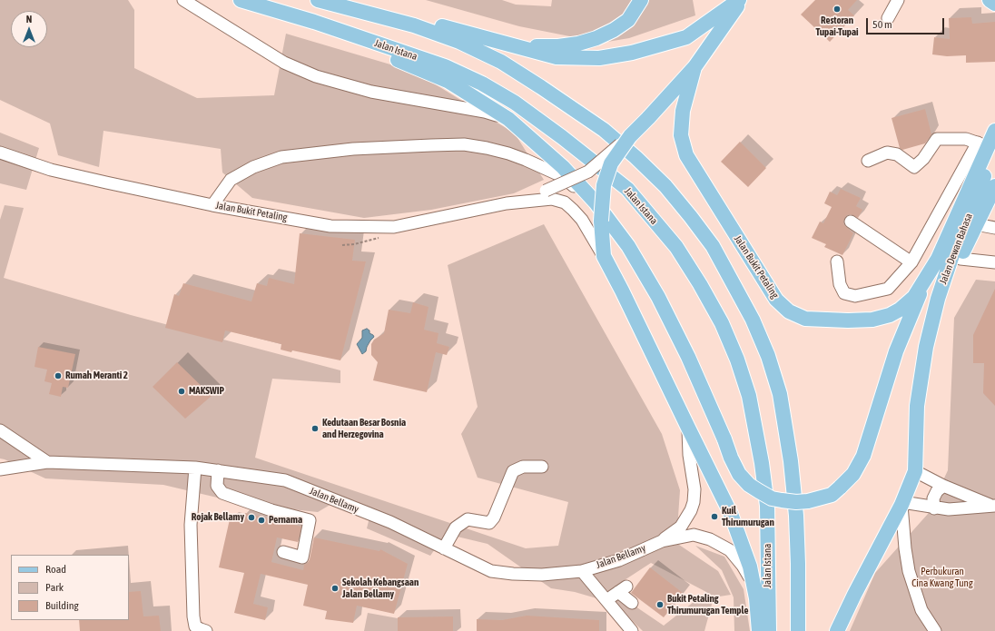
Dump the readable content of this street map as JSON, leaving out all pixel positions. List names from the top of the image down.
{
  "streets": {
    "main road": ["Jalan Istana", "Jalan Bukit Petaling", "Jalan Dewan Bahasa"],
    "street": ["Jalan Bellamy"]
  },
  "crossings": [
    ["Jalan Bukit Petaling", "Jalan Dewan Bahasa"]
  ],
  "parks": ["Perbukuran Cina Kwang Tung"],
  "places": [
    "Restoran Tupai-Tupai",
    "Rumah Meranti 2",
    "MAKSWIP",
    "Kedutaan Besar Bosnia and Herzegovina",
    "Kuil Thirumurugan",
    "Rojak Bellamy",
    "Pernama",
    "Sekolah Kebangsaan Jalan Bellamy",
    "Bukit Petaling Thirumurugan Temple"
  ],
  "legend": ["Road", "Park", "Building"],
  "scale_bar": "50 m",
  "north": "top"
}
